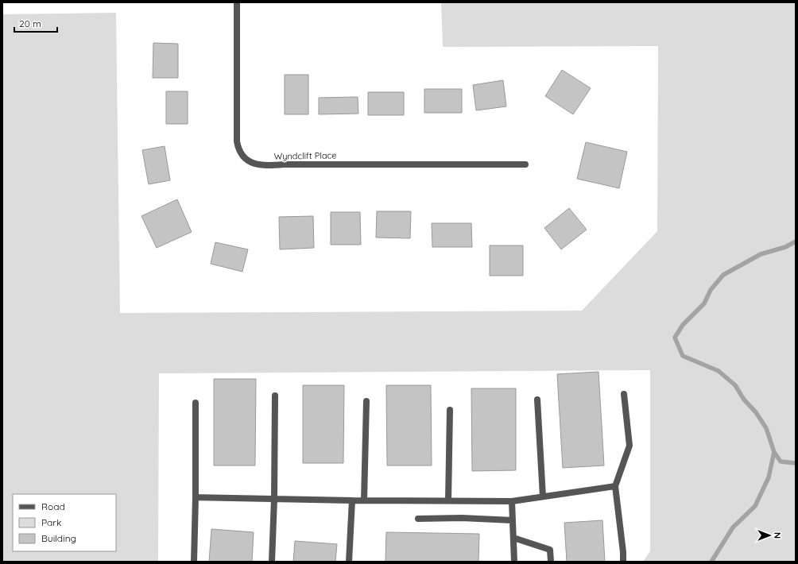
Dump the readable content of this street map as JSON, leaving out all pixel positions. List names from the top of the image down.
{
  "streets": {
    "street": ["Wyndclift Place"]
  },
  "legend": ["Road", "Park", "Building"],
  "scale_bar": "20 m",
  "north": "right"
}
